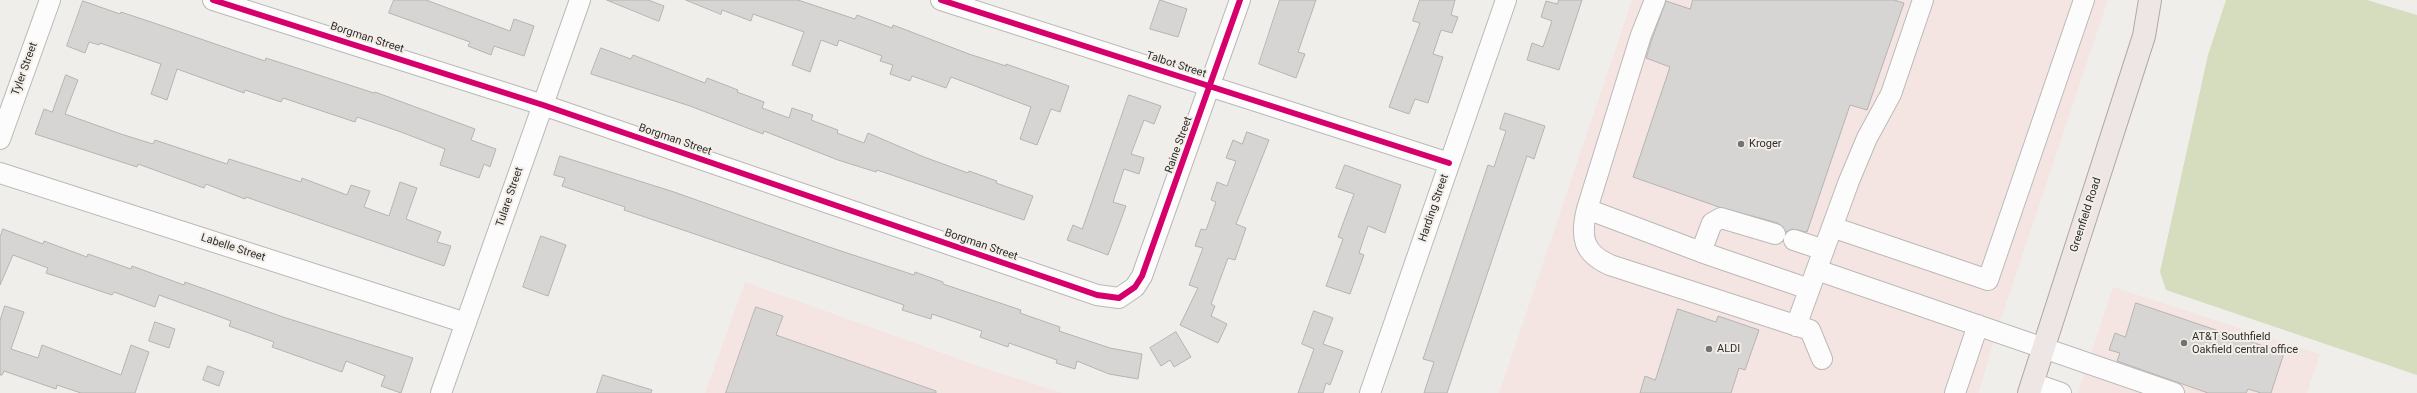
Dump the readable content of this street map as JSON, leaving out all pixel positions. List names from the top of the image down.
{
  "streets": {
    "main road": ["Greenfield Road"],
    "street": [
      "Borgman Street",
      "Talbot Street",
      "Tyler Street",
      "Raine Street",
      "Tulare Street",
      "Harding Street",
      "Labelle Street"
    ]
  },
  "crossings": [
    ["Borgman Street", "Raine Street"],
    ["Borgman Street", "Tulare Street"],
    ["Talbot Street", "Raine Street"],
    ["Talbot Street", "Harding Street"],
    ["Tulare Street", "Labelle Street"]
  ],
  "places": ["Kroger", "AT&T Southfield Oakfield central office", "ALDI"]
}
